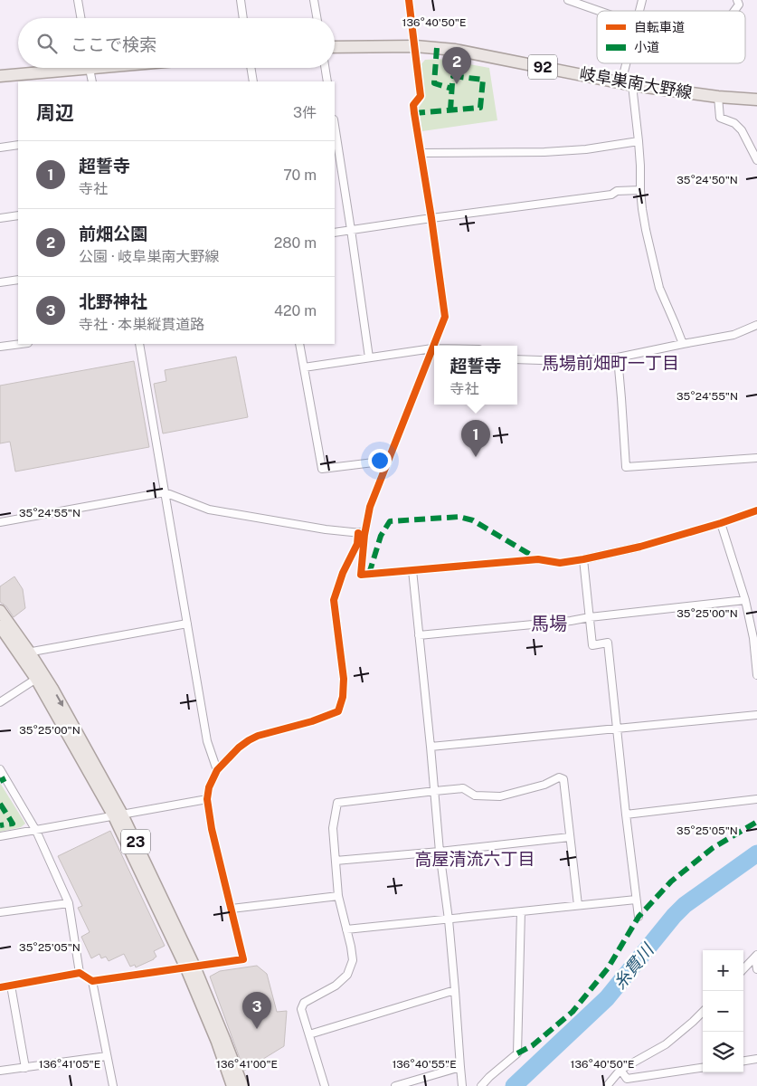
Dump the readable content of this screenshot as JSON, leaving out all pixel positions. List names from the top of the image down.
{
  "streets": {
    "main road": ["92", "岐阜巣南大野線", "23"]
  },
  "districts": ["馬場前畑町一丁目", "馬場", "高屋清流六丁目"],
  "water": ["糸貫川"],
  "legend": ["自転車道", "小道"],
  "page": {
    "search": "ここで検索",
    "pins": ["2", "1", "3"],
    "heading": ["周辺", "3件"],
    "list": [
      {
        "mark": "1",
        "name": "超誓寺",
        "note": "寺社",
        "value": "70 m"
      },
      {
        "mark": "2",
        "name": "前畑公園",
        "note": "公園 · 岐阜巣南大野線",
        "value": "280 m"
      },
      {
        "mark": "3",
        "name": "北野神社",
        "note": "寺社 · 本巣縦貫道路",
        "value": "420 m"
      }
    ],
    "popup": ["超誓寺", "寺社"],
    "map_buttons": ["+", "−"]
  },
  "coordinates": [
    "136°40'50\"E",
    "35°24'50\"N",
    "35°24'55\"N",
    "35°25'00\"N",
    "35°25'05\"N",
    "136°41'05\"E",
    "136°41'00\"E",
    "136°40'55\"E"
  ]
}
